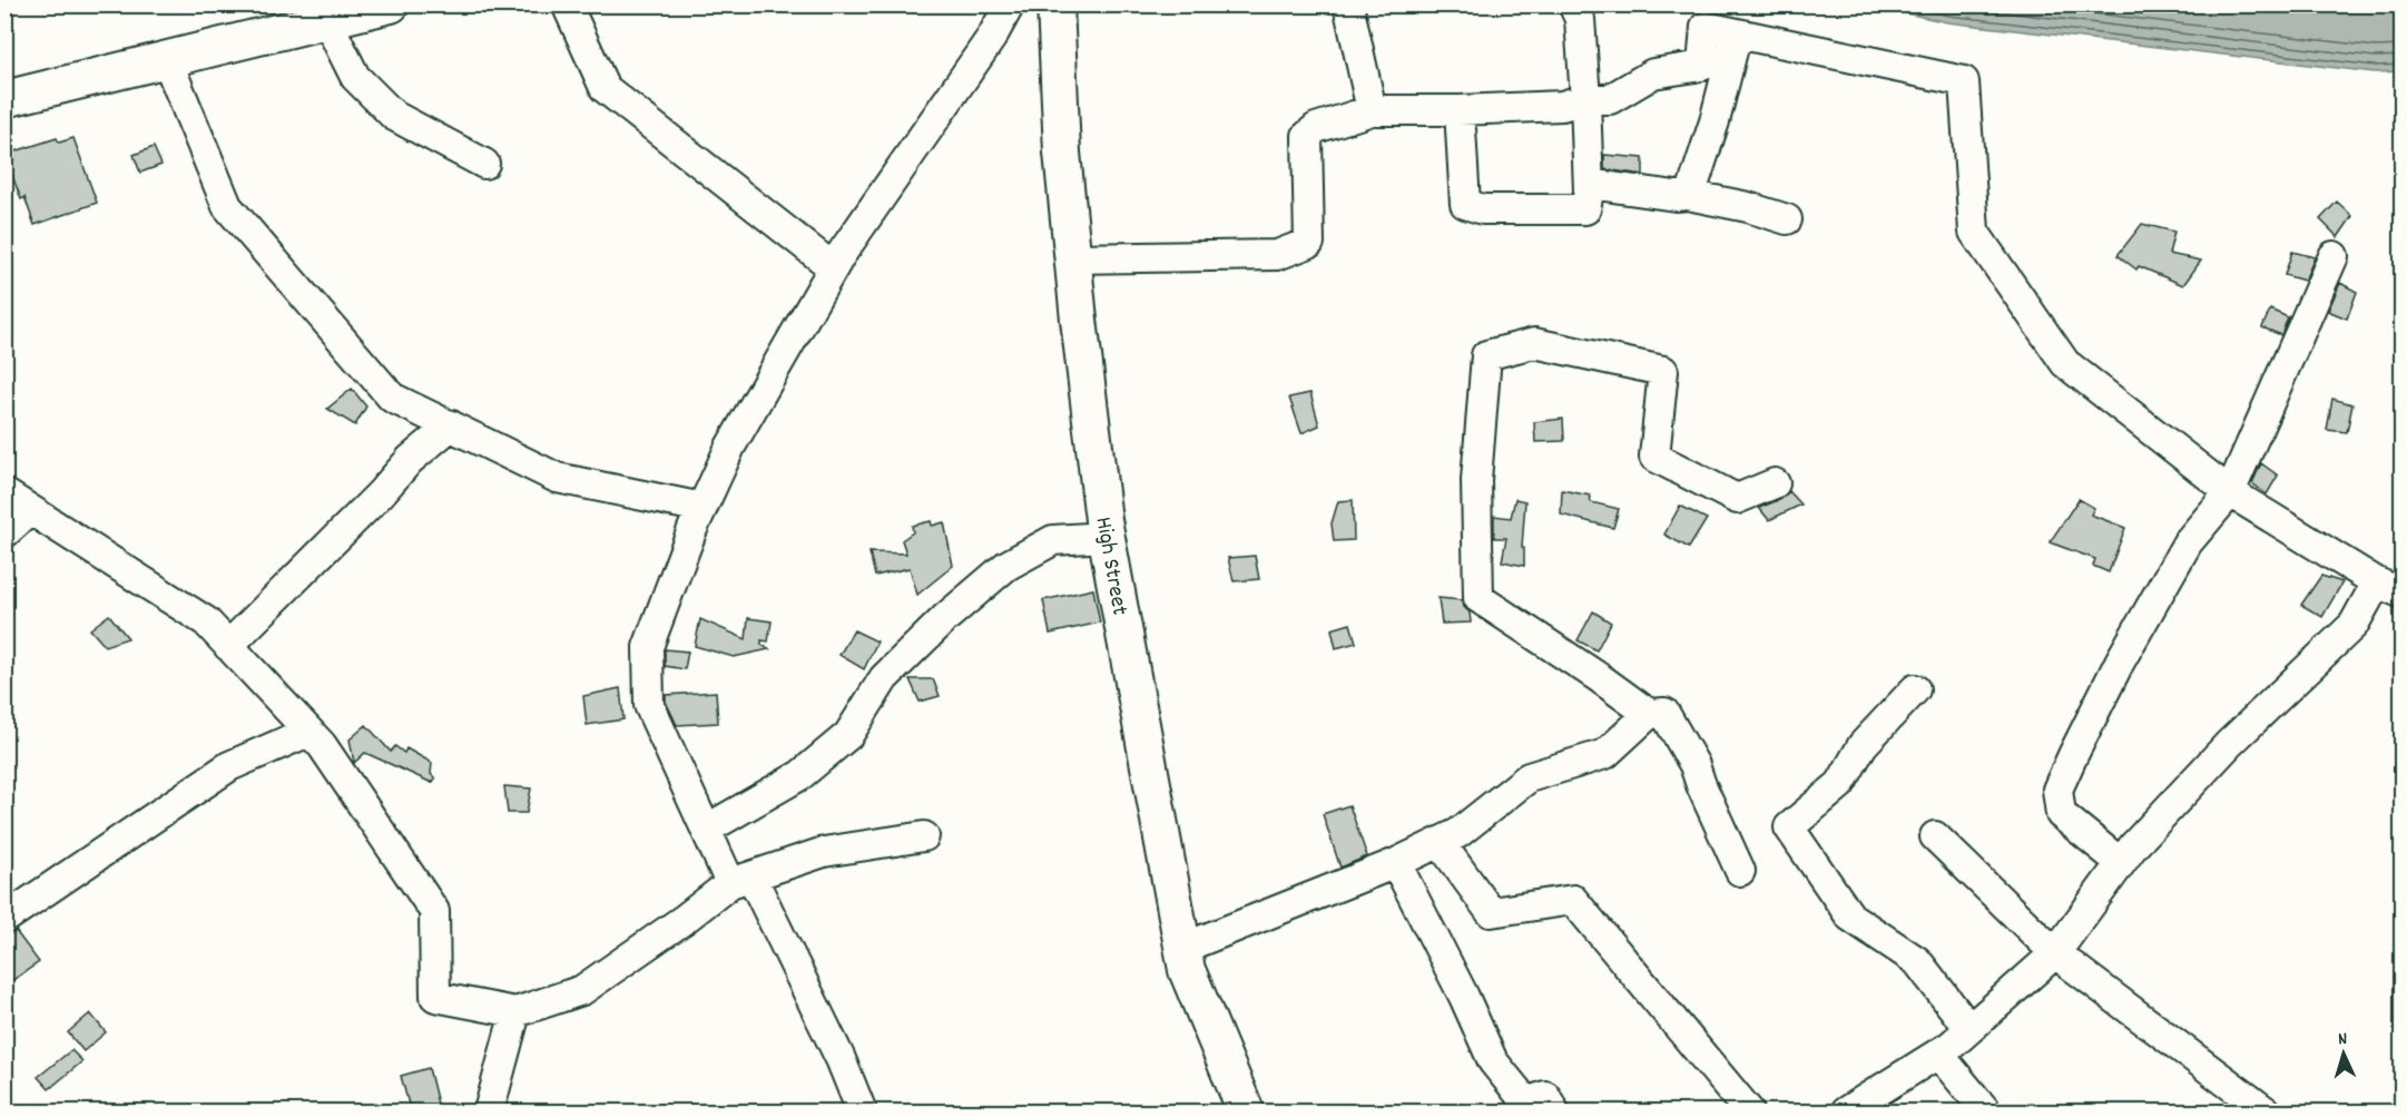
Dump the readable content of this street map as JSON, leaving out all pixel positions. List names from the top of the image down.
{
  "streets": {
    "main road": ["High Street"]
  },
  "north": "top"
}
